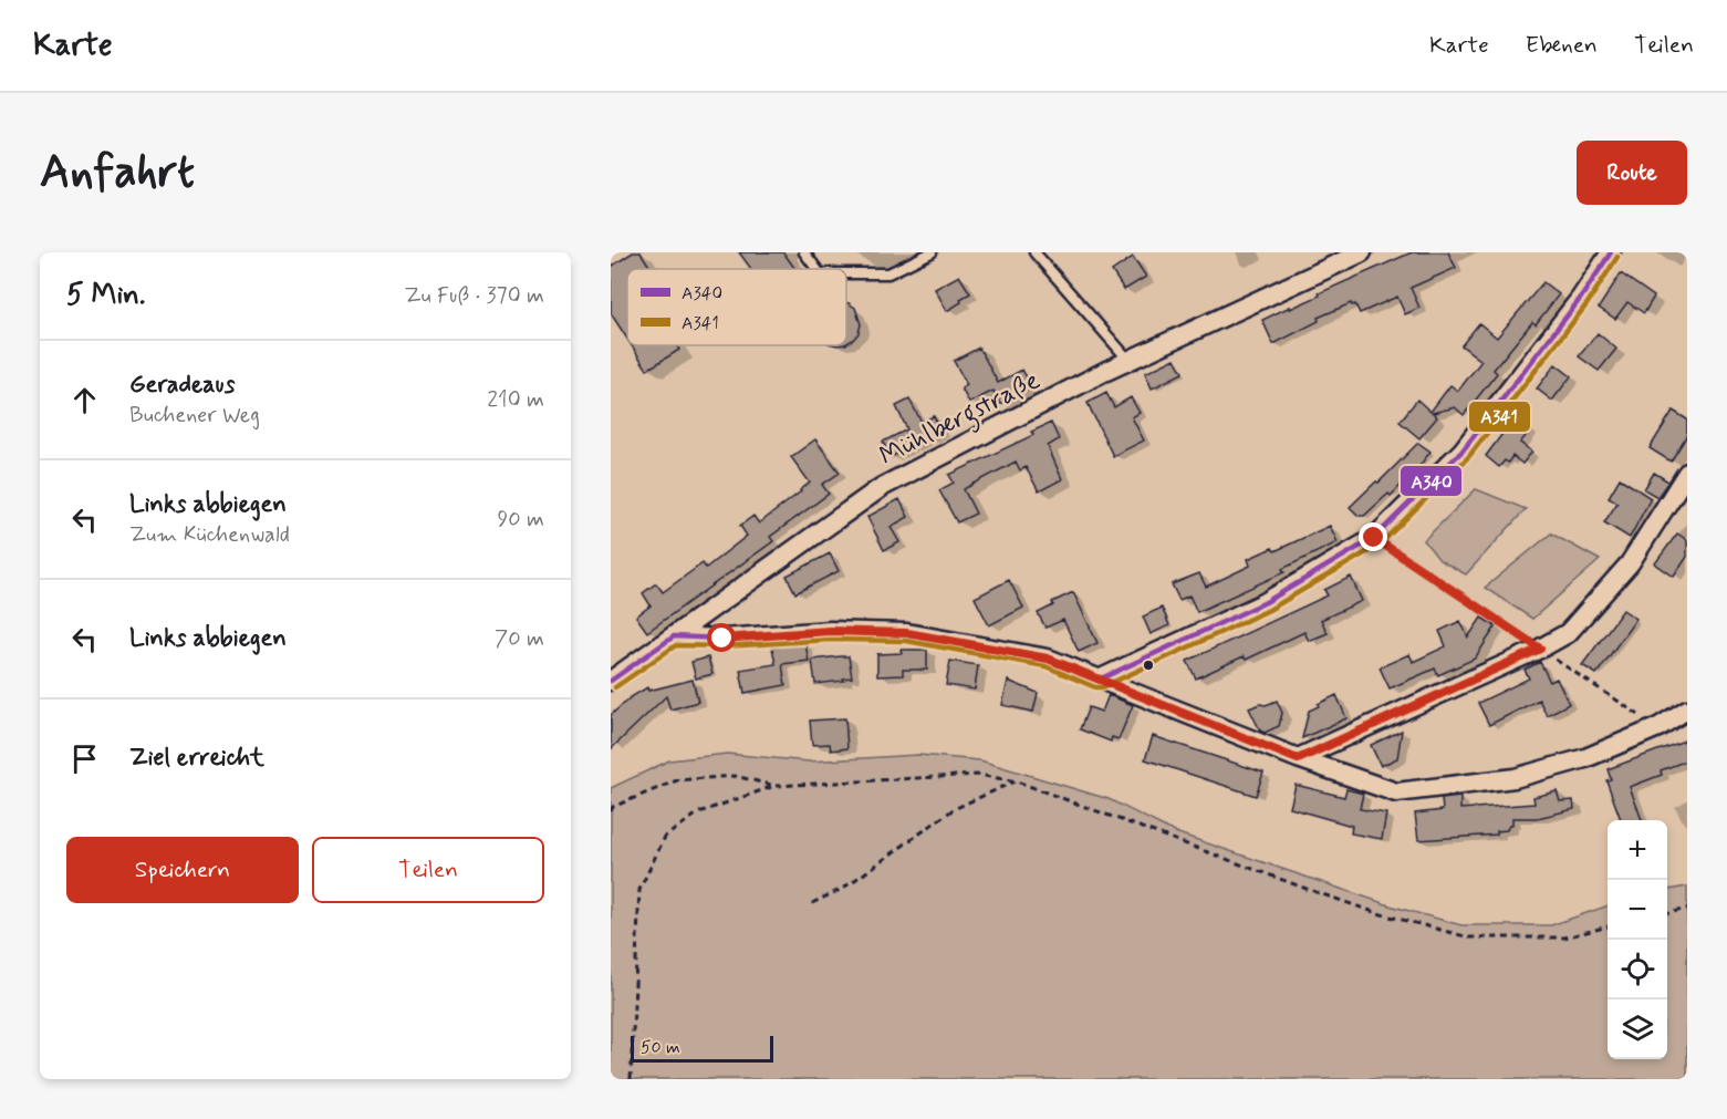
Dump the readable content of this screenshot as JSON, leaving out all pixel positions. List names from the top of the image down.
{
  "streets": {
    "street": ["Mühlbergstraße"]
  },
  "lines": ["transit line A340", "transit line A341"],
  "legend": ["A340", "A341"],
  "scale_bar": "50 m",
  "page": {
    "header": "Karte",
    "nav": ["Karte", "Ebenen", "Teilen"],
    "buttons": [
      "Route",
      ["Speichern", "Teilen"]
    ],
    "title": "Anfahrt",
    "heading": ["5 Min.", "Zu Fuß · 370 m"],
    "list": [
      ["Geradeaus", "Buchener Weg", "210 m"],
      ["Links abbiegen", "Zum Küchenwald", "90 m"],
      ["Links abbiegen", "70 m"],
      "Ziel erreicht"
    ],
    "map_buttons": ["+", "−"],
    "scale": "50 m"
  }
}
